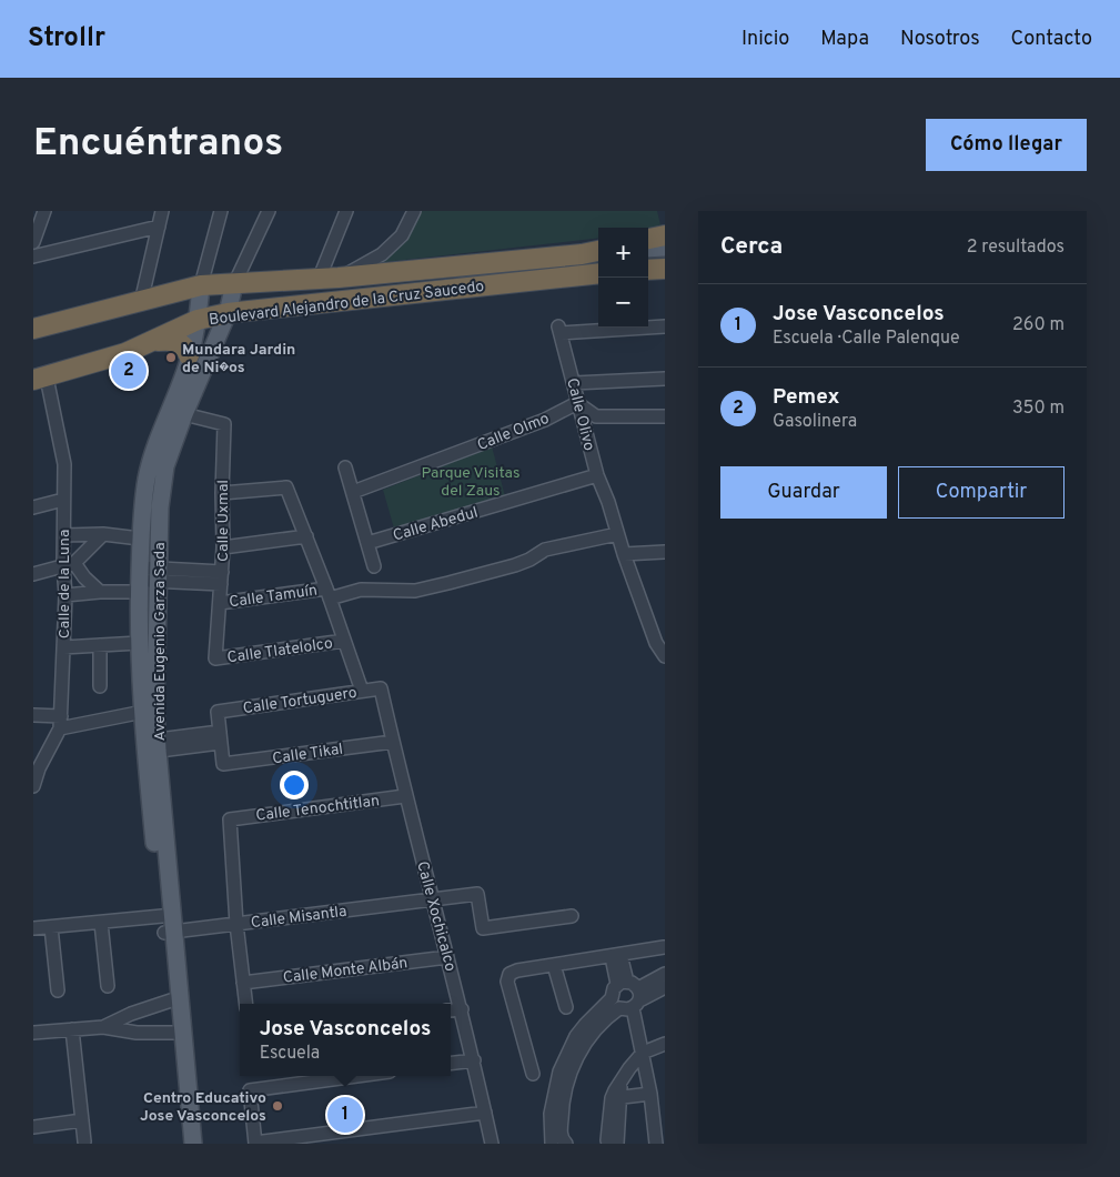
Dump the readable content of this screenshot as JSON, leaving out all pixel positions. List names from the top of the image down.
{
  "streets": {
    "highway": ["Boulevard Alejandro de la Cruz Saucedo"],
    "main road": ["Avenida Eugenio Garza Sada"],
    "street": [
      "Calle Olivo",
      "Calle Olmo",
      "Calle Uxmal",
      "Calle Abedul",
      "Calle de la Luna",
      "Calle Tamuín",
      "Calle Tlatelolco",
      "Calle Tortuguero",
      "Calle Tikal",
      "Calle Tenochtitlan",
      "Calle Misantla",
      "Calle Xochicalco",
      "Calle Monte Albán"
    ]
  },
  "crossings": [
    ["Boulevard Alejandro de la Cruz Saucedo", "Calle de la Luna"],
    ["Boulevard Alejandro de la Cruz Saucedo", "Avenida Eugenio Garza Sada"],
    ["Calle Olivo", "Calle Olmo"],
    ["Calle Olivo", "Calle Abedul"],
    ["Calle Olivo", "Calle Tamuín"],
    ["Calle Uxmal", "Calle Tamuín"],
    ["Calle Uxmal", "Avenida Eugenio Garza Sada"],
    ["Calle Uxmal", "Calle Tlatelolco"],
    ["Avenida Eugenio Garza Sada", "Calle Misantla"],
    ["Calle Tortuguero", "Calle Tikal"],
    ["Calle Tortuguero", "Calle Xochicalco"],
    ["Calle Tikal", "Calle Xochicalco"],
    ["Calle Tenochtitlan", "Calle Misantla"],
    ["Calle Tenochtitlan", "Calle Xochicalco"],
    ["Calle Misantla", "Calle Xochicalco"],
    ["Calle Xochicalco", "Calle Monte Albán"]
  ],
  "parks": ["Parque Visitas del Zaus"],
  "places": ["Mundara Jardin de Ni�os", "Centro Educativo Jose Vasconcelos"],
  "page": {
    "header": "Strollr",
    "nav": [
      "Inicio",
      "Mapa",
      "Nosotros",
      "Contacto"
    ],
    "buttons": [
      "Cómo llegar",
      ["Guardar", "Compartir"]
    ],
    "title": "Encuéntranos",
    "heading": ["Cerca", "2 resultados"],
    "map_buttons": ["+", "−"],
    "list": [
      {
        "mark": "1",
        "name": "Jose Vasconcelos",
        "note": "Escuela · Calle Palenque",
        "value": "260 m"
      },
      {
        "mark": "2",
        "name": "Pemex",
        "note": "Gasolinera",
        "value": "350 m"
      }
    ],
    "pins": ["2", "1"],
    "popup": ["Jose Vasconcelos", "Escuela"]
  }
}
